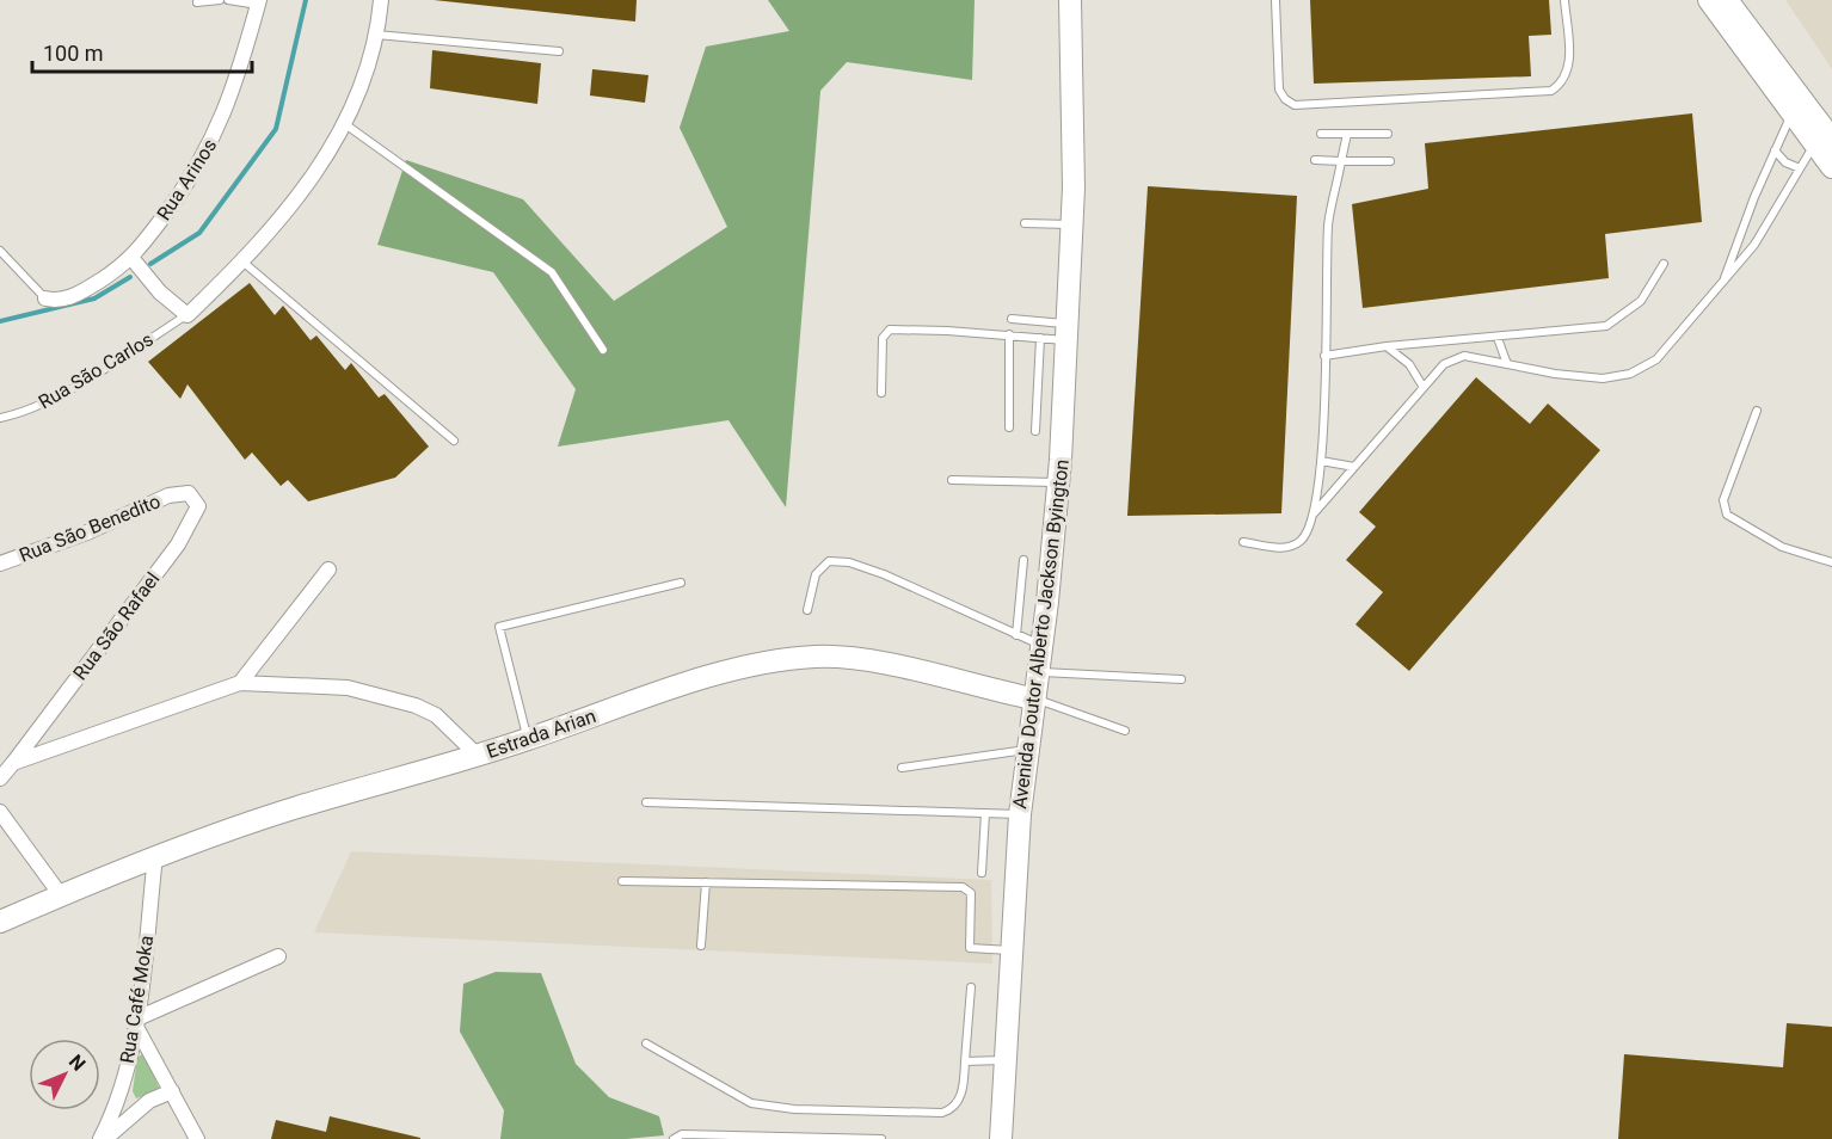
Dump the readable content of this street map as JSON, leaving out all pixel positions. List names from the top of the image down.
{
  "streets": {
    "main road": ["Avenida Doutor Alberto Jackson Byington", "Estrada Arian"],
    "street": [
      "Rua Arinos",
      "Rua São Benedito",
      "Rua São Rafael",
      "Rua Café Moka"
    ],
    "lane": ["Rua São Carlos"]
  },
  "crossings": [
    ["Rua São Benedito", "Rua São Rafael"],
    ["Avenida Doutor Alberto Jackson Byington", "Estrada Arian"],
    ["Estrada Arian", "Rua Café Moka"]
  ],
  "scale_bar": "100 m",
  "north": "top right"
}
